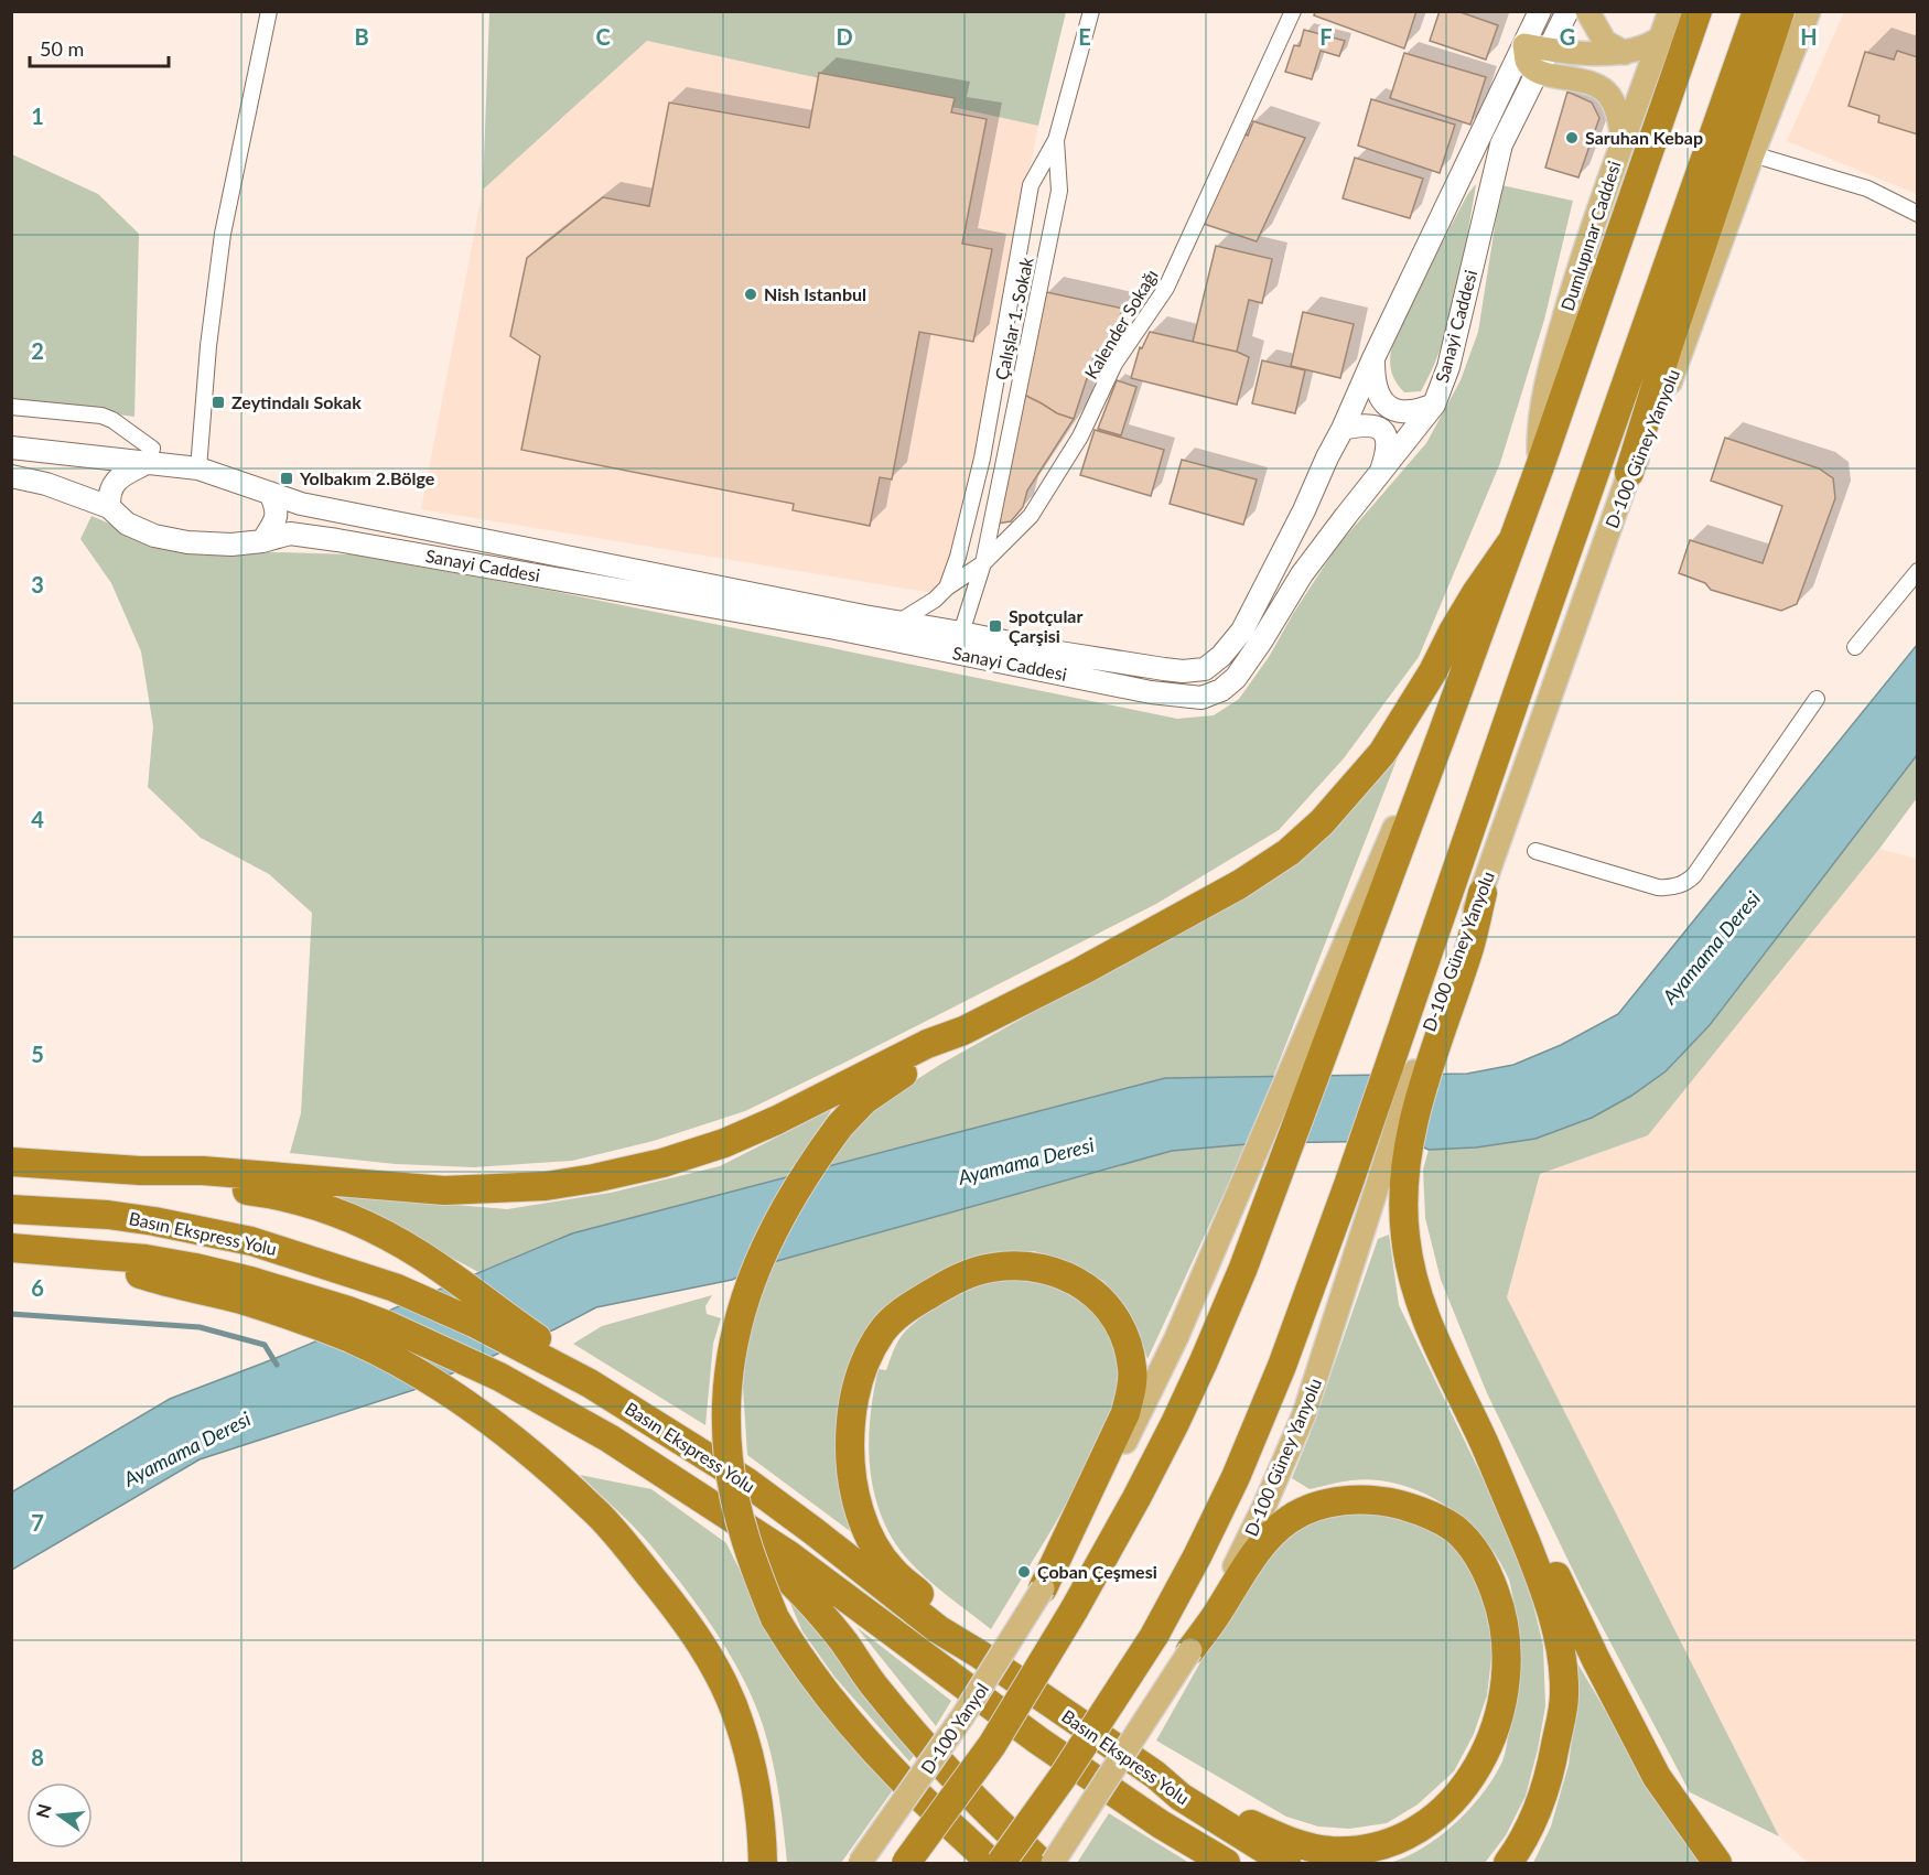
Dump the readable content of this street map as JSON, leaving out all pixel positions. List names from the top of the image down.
{
  "streets": {
    "highway": ["Basın Ekspress Yolu"],
    "main road": [
      "Dumlupınar Caddesi",
      "Sanayi Caddesi",
      "D-100 Güney Yanyolu",
      "D-100 Yanyol"
    ],
    "street": ["Çalışlar 1. Sokak", "Kalender Sokağı"]
  },
  "crossings": [
    ["Çalışlar 1. Sokak", "Kalender Sokağı"],
    ["Çalışlar 1. Sokak", "Sanayi Caddesi"],
    ["Kalender Sokağı", "Sanayi Caddesi"]
  ],
  "water": ["Ayamama Deresi"],
  "places": {
    "other": ["Saruhan Kebap", "Nish Istanbul", "Çoban Çeşmesi"],
    "transit": ["Zeytindalı Sokak", "Yolbakım 2.Bölge", "Spotçular Çarşisi"]
  },
  "scale_bar": "50 m",
  "north": "left",
  "grid": {
    "columns": [
      "B",
      "C",
      "D",
      "E",
      "F",
      "G",
      "H"
    ],
    "rows": [
      "1",
      "2",
      "3",
      "4",
      "5",
      "6",
      "7",
      "8"
    ]
  }
}
